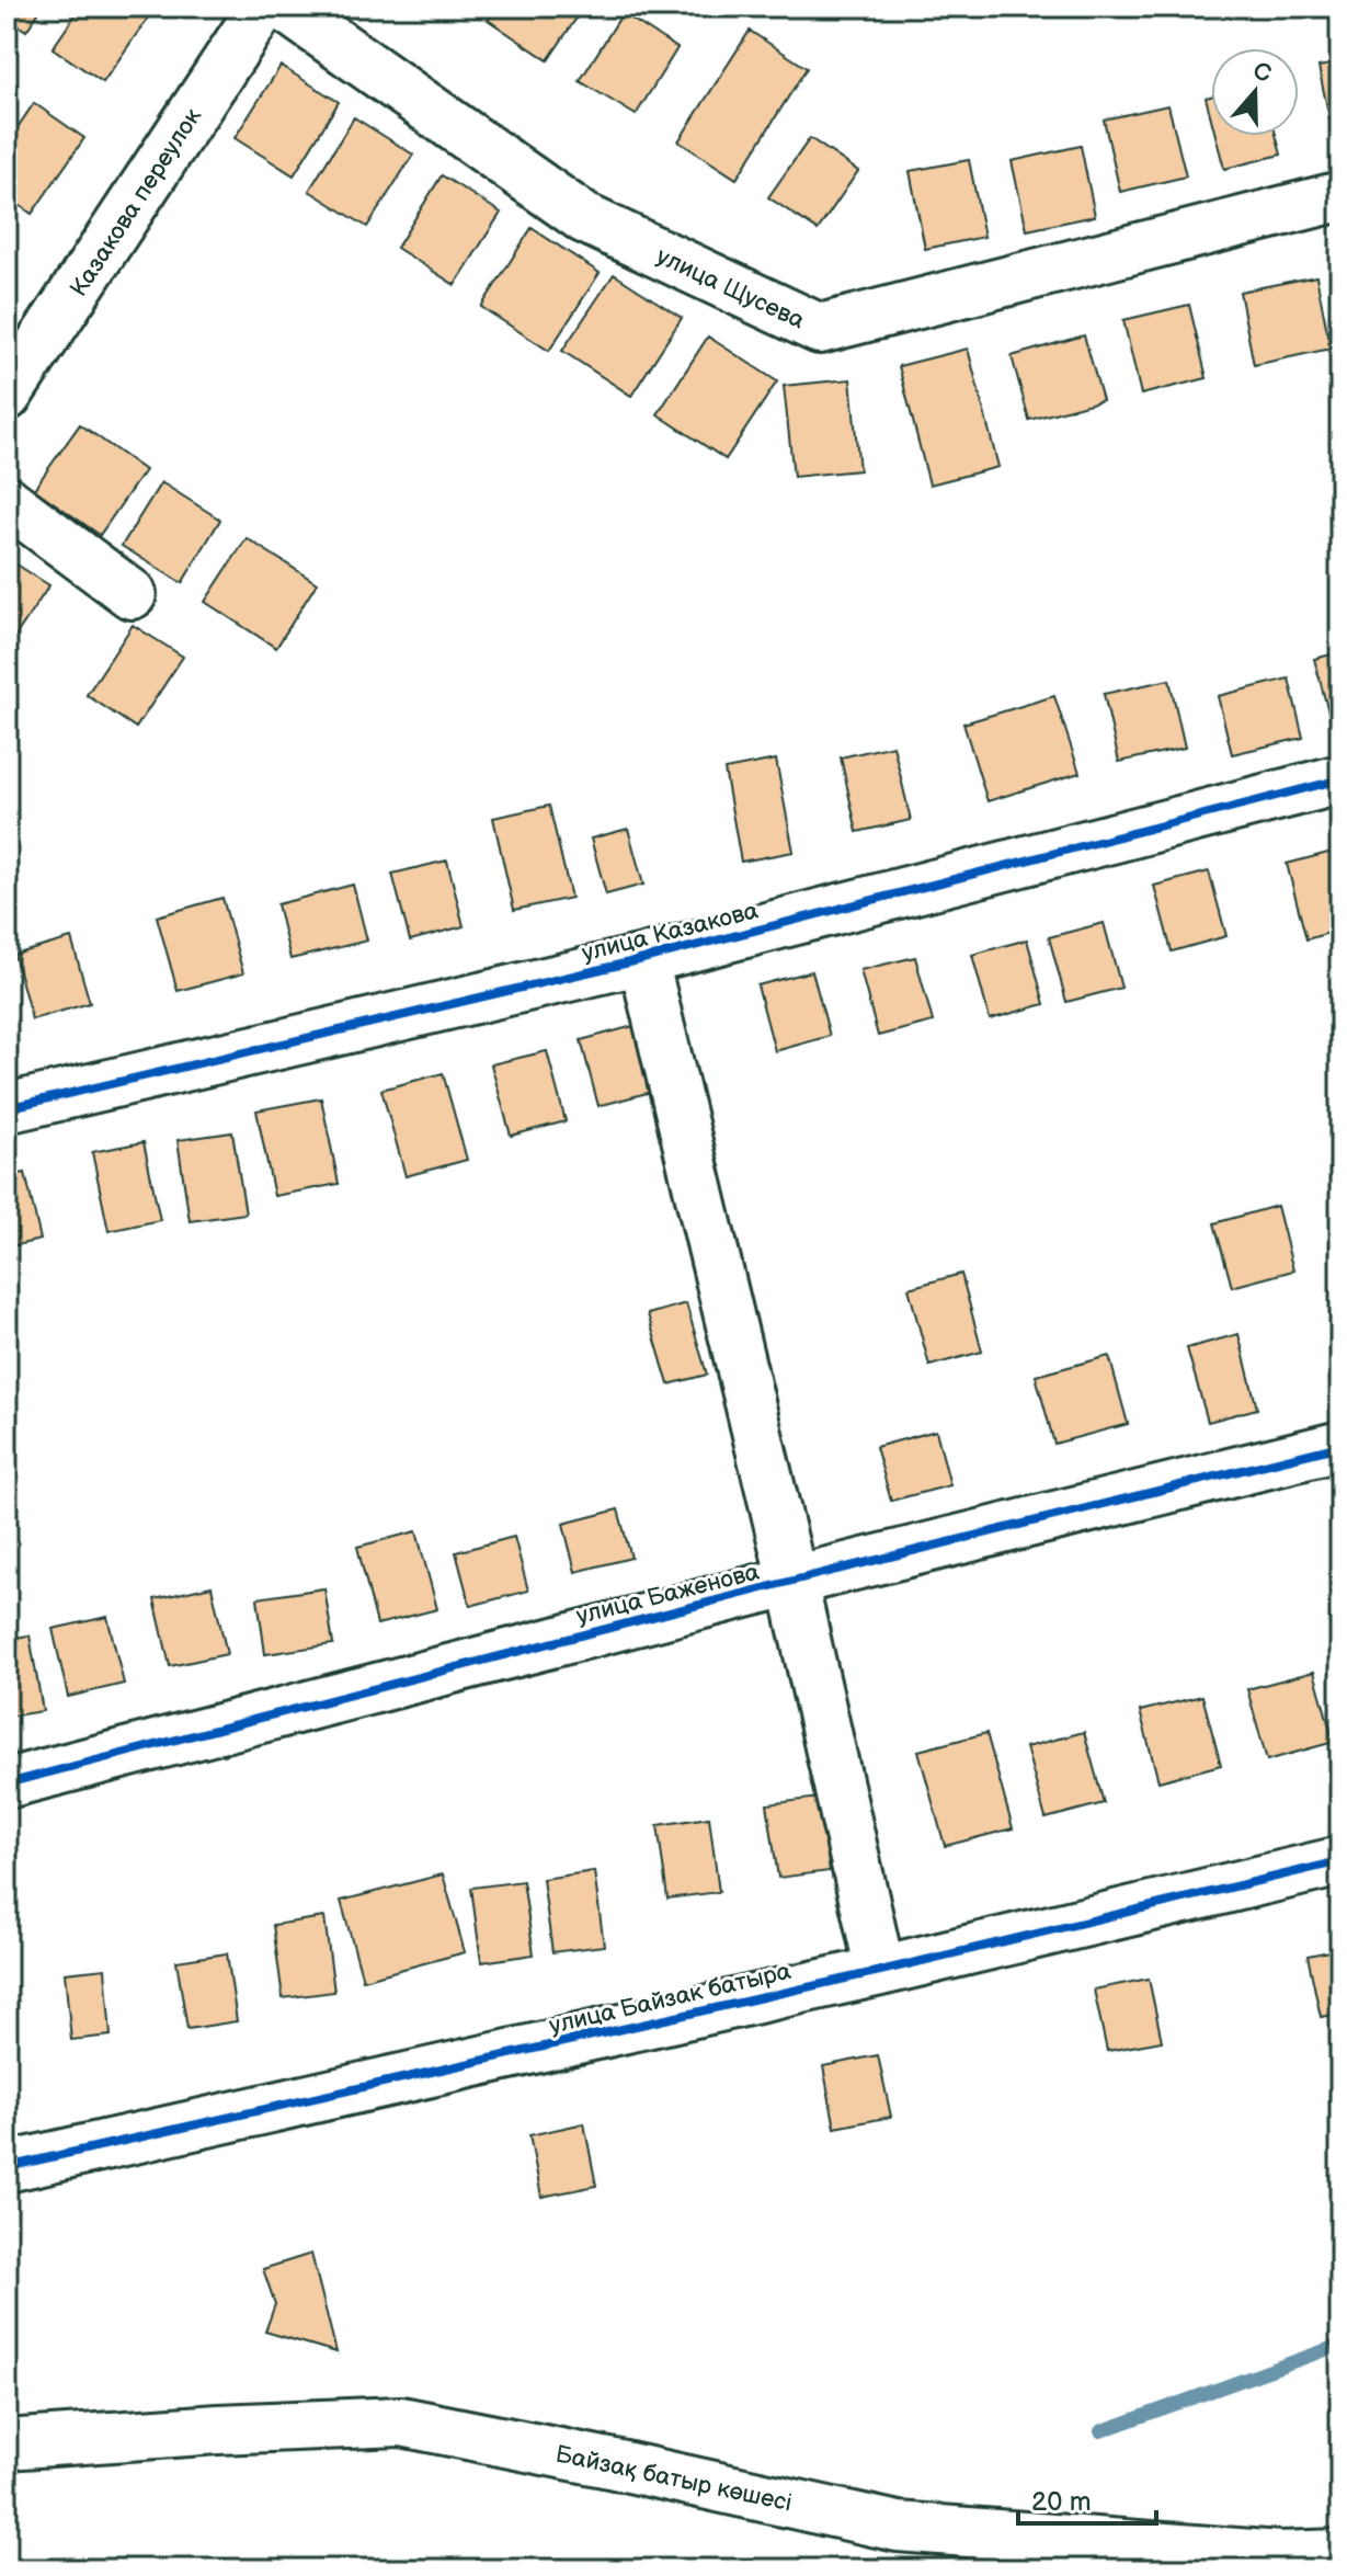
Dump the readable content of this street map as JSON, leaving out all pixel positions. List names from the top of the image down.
{
  "streets": {
    "street": [
      "Казакова переулок",
      "улица Щусева",
      "улица Казакова",
      "улица Баженова",
      "улица Байзак батыра",
      "Байзақ батыр көшесі"
    ]
  },
  "scale_bar": "20 m",
  "north": "top"
}
